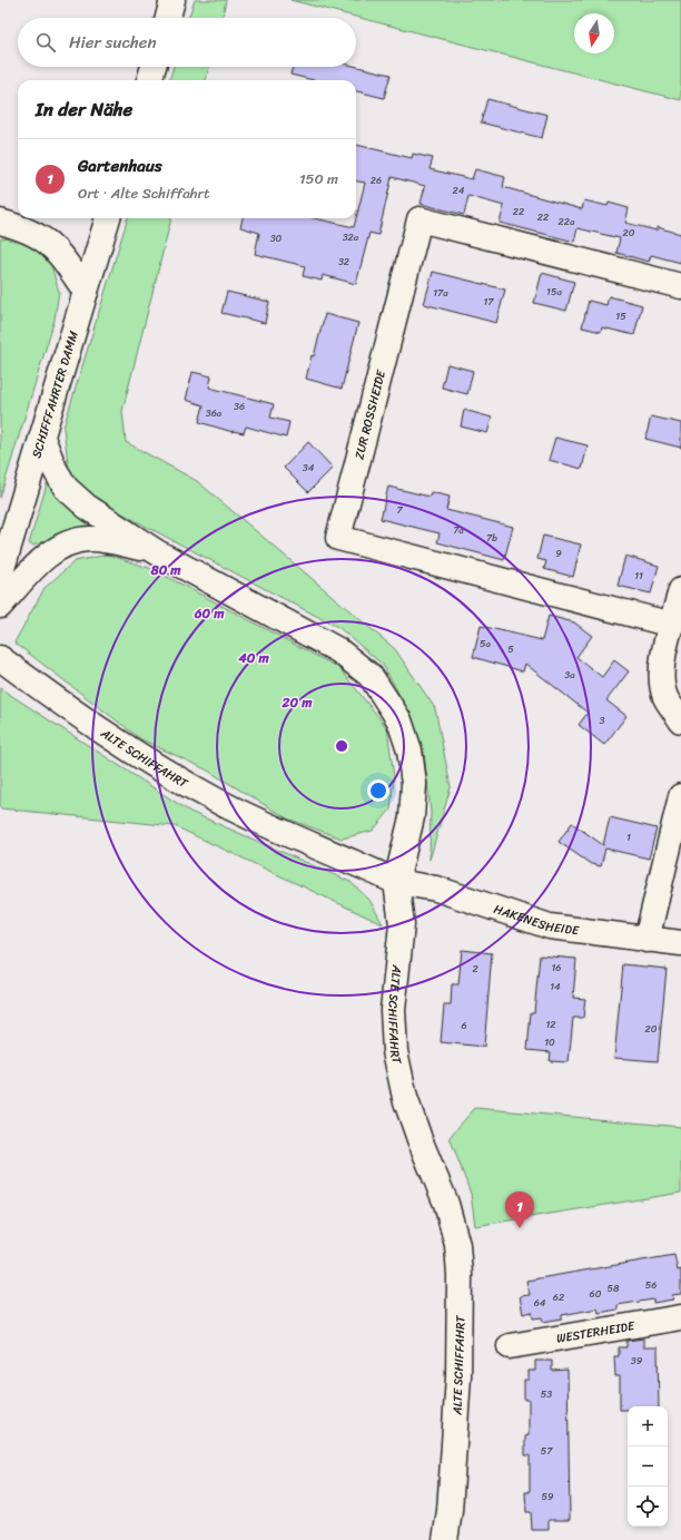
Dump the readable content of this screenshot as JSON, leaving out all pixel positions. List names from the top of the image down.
{
  "streets": {
    "main road": [
      "SCHIFFFAHRTER DAMM",
      "ZUR ROSSHEIDE",
      "ALTE SCHIFFAHRT",
      "HAKENESHEIDE",
      "WESTERHEIDE"
    ]
  },
  "crossings": [
    ["ALTE SCHIFFAHRT", "HAKENESHEIDE"]
  ],
  "house_numbers": [
    "26",
    "24",
    "22",
    "22",
    "22a",
    "20",
    "32a",
    "30",
    "32",
    "15a",
    "17a",
    "17",
    "15",
    "36",
    "36a",
    "34",
    "7",
    "7a",
    "7b",
    "9",
    "11",
    "5a",
    "5",
    "3a",
    "3",
    "1",
    "16",
    "2",
    "14",
    "12",
    "6",
    "20",
    "10",
    "56",
    "58",
    "60",
    "62",
    "64",
    "39",
    "53",
    "57",
    "59"
  ],
  "north": "bottom",
  "page": {
    "search": "Hier suchen",
    "heading": "In der Nähe",
    "list": [
      {
        "mark": "1",
        "name": "Gartenhaus",
        "note": "Ort · Alte Schiffahrt",
        "value": "150 m"
      }
    ],
    "pins": "1",
    "map_buttons": ["+", "−"]
  },
  "rings": [
    "80 m",
    "60 m",
    "40 m",
    "20 m"
  ]
}
